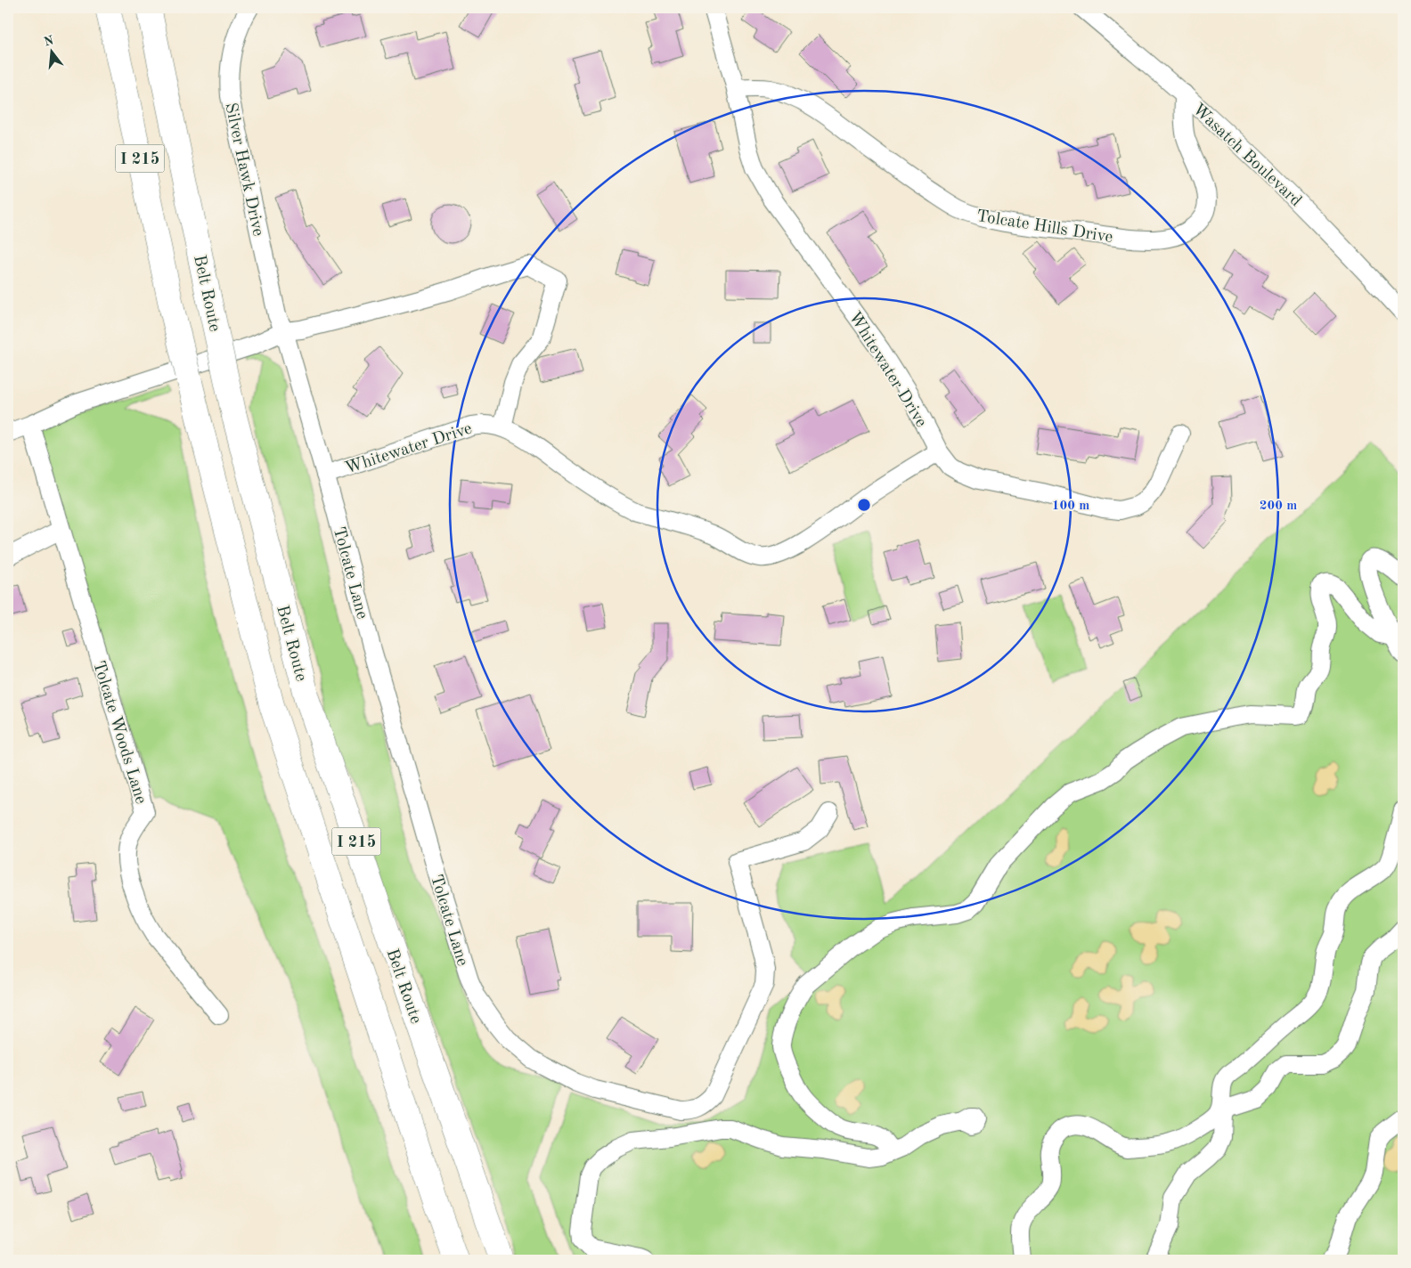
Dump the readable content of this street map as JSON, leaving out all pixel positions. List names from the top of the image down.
{
  "streets": {
    "highway": ["I 215", "Belt Route"],
    "street": [
      "Wasatch Boulevard",
      "Silver Hawk Drive",
      "Tolcate Hills Drive",
      "Whitewater Drive",
      "Tolcate Lane",
      "Tolcate Woods Lane"
    ]
  },
  "crossings": [
    ["Wasatch Boulevard", "Tolcate Hills Drive"],
    ["Silver Hawk Drive", "Tolcate Lane"],
    ["Tolcate Hills Drive", "Whitewater Drive"],
    ["Whitewater Drive", "Tolcate Lane"]
  ],
  "north": "top",
  "rings": ["100 m", "200 m"]
}
